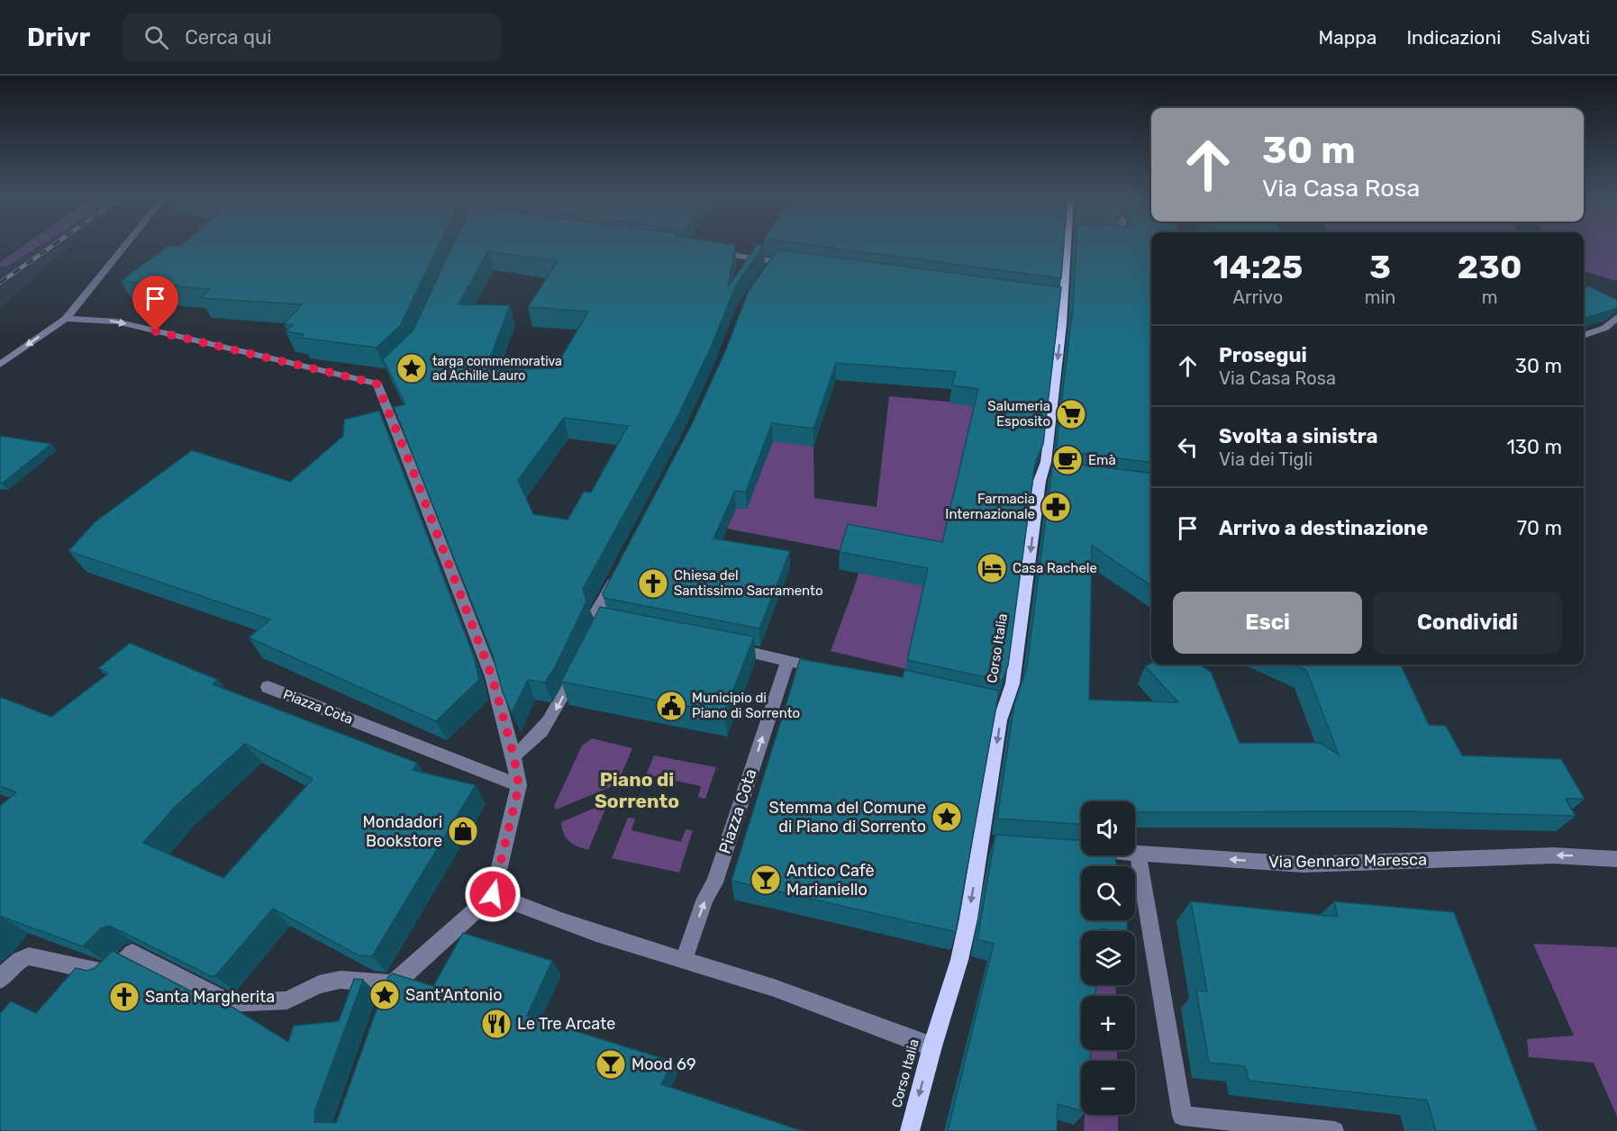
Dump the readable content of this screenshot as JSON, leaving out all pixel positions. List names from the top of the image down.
{
  "streets": {
    "main road": ["Corso Italia"],
    "street": ["Piazza Cota", "Via Gennaro Maresca"]
  },
  "one_way": ["Corso Italia", "Piazza Cota", "Via Gennaro Maresca"],
  "districts": ["Piano di Sorrento"],
  "places": {
    "place": ["targa commemorativa ad Achille Lauro", "Stemma del Comune di Piano di Sorrento", "Sant'Antonio"],
    "supermarket": ["Salumeria Esposito"],
    "cafe": ["Emà"],
    "pharmacy": ["Farmacia Internazionale"],
    "hotel": ["Casa Rachele"],
    "church": ["Chiesa del Santissimo Sacramento", "Santa Margherita"],
    "public building": ["Municipio di Piano di Sorrento"],
    "shop": ["Mondadori Bookstore"],
    "bar": ["Antico Cafè Marianiello", "Mood 69"],
    "restaurant": ["Le Tre Arcate"]
  },
  "page": {
    "header": "Drivr",
    "search": "Cerca qui",
    "nav": ["Mappa", "Indicazioni", "Salvati"],
    "turn": ["30 m", "Via Casa Rosa"],
    "eta": [
      "14:25",
      "Arrivo",
      "3",
      "min",
      "230",
      "m"
    ],
    "list": [
      {
        "name": "Prosegui",
        "note": "Via Casa Rosa",
        "value": "30 m"
      },
      {
        "name": "Svolta a sinistra",
        "note": "Via dei Tigli",
        "value": "130 m"
      },
      {
        "name": "Arrivo a destinazione",
        "value": "70 m"
      }
    ],
    "buttons": ["Esci", "Condividi"],
    "map_buttons": ["+", "−"]
  }
}
